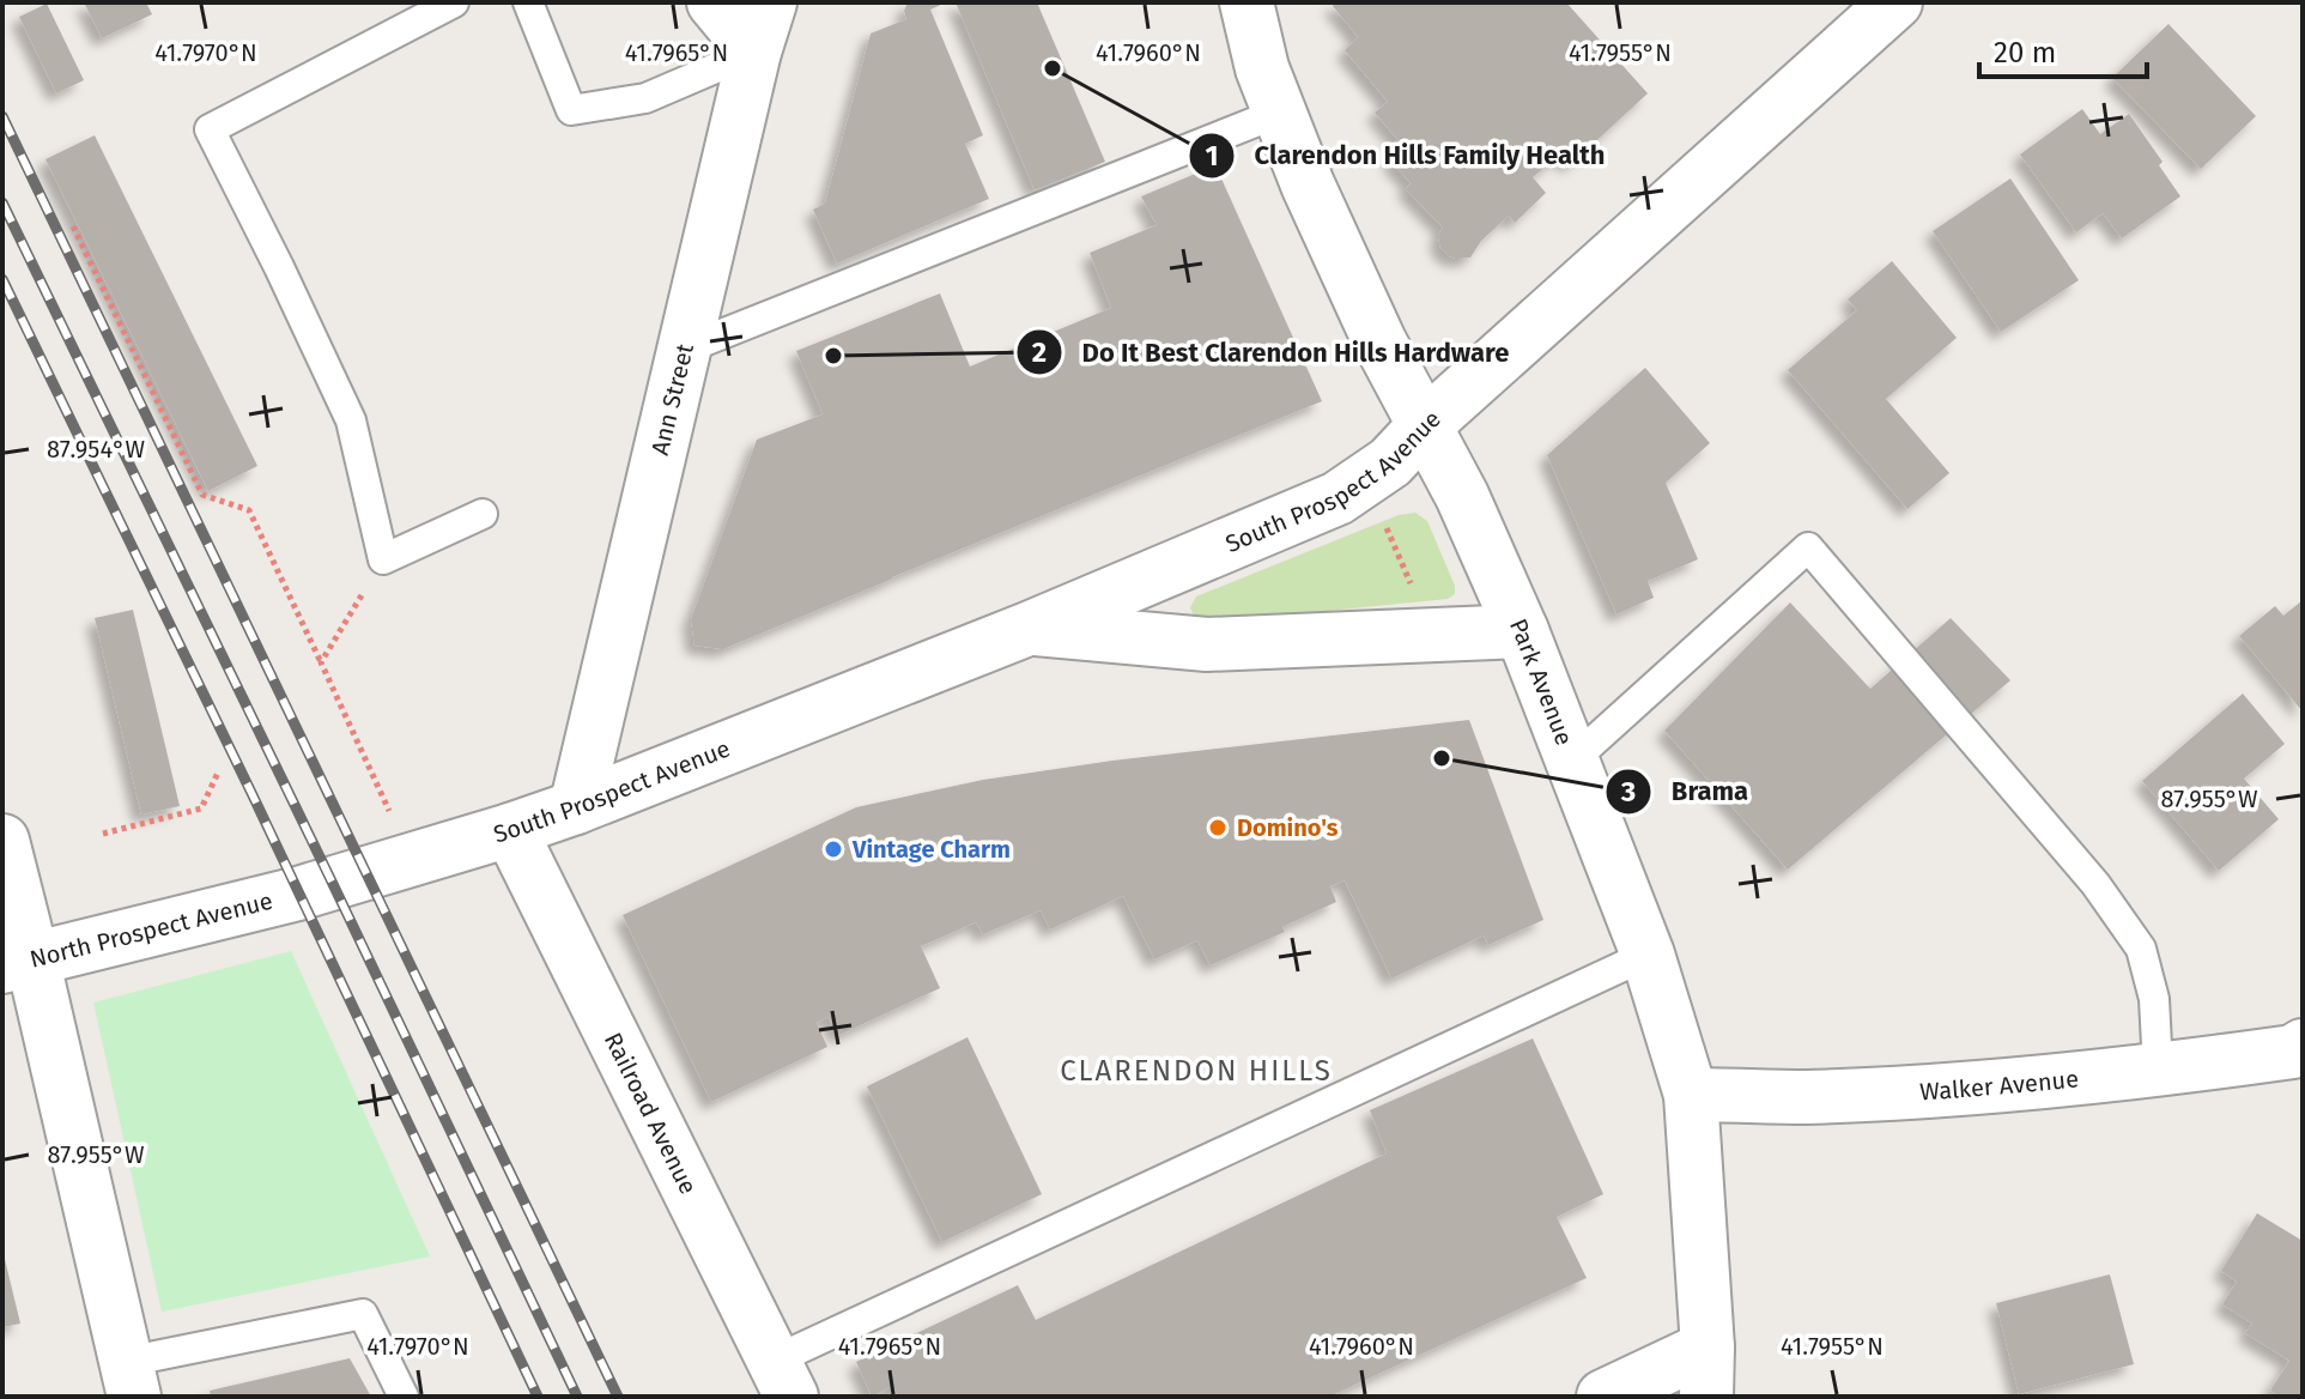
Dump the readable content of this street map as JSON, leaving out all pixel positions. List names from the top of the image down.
{
  "streets": {
    "street": [
      "Ann Street",
      "South Prospect Avenue",
      "Park Avenue",
      "North Prospect Avenue",
      "Walker Avenue",
      "Railroad Avenue"
    ]
  },
  "crossings": [
    ["Ann Street", "South Prospect Avenue"],
    ["South Prospect Avenue", "Park Avenue"],
    ["South Prospect Avenue", "North Prospect Avenue"],
    ["South Prospect Avenue", "Railroad Avenue"],
    ["Park Avenue", "Walker Avenue"]
  ],
  "districts": ["CLARENDON HILLS"],
  "places": [
    "Clarendon Hills Family Health",
    "Do It Best Clarendon Hills Hardware",
    "Brama",
    "Domino's",
    "Vintage Charm"
  ],
  "scale_bar": "20 m",
  "coordinates": [
    "41.7970°N",
    "41.7965°N",
    "41.7960°N",
    "41.7955°N",
    "87.954°W",
    "87.955°W"
  ]
}
